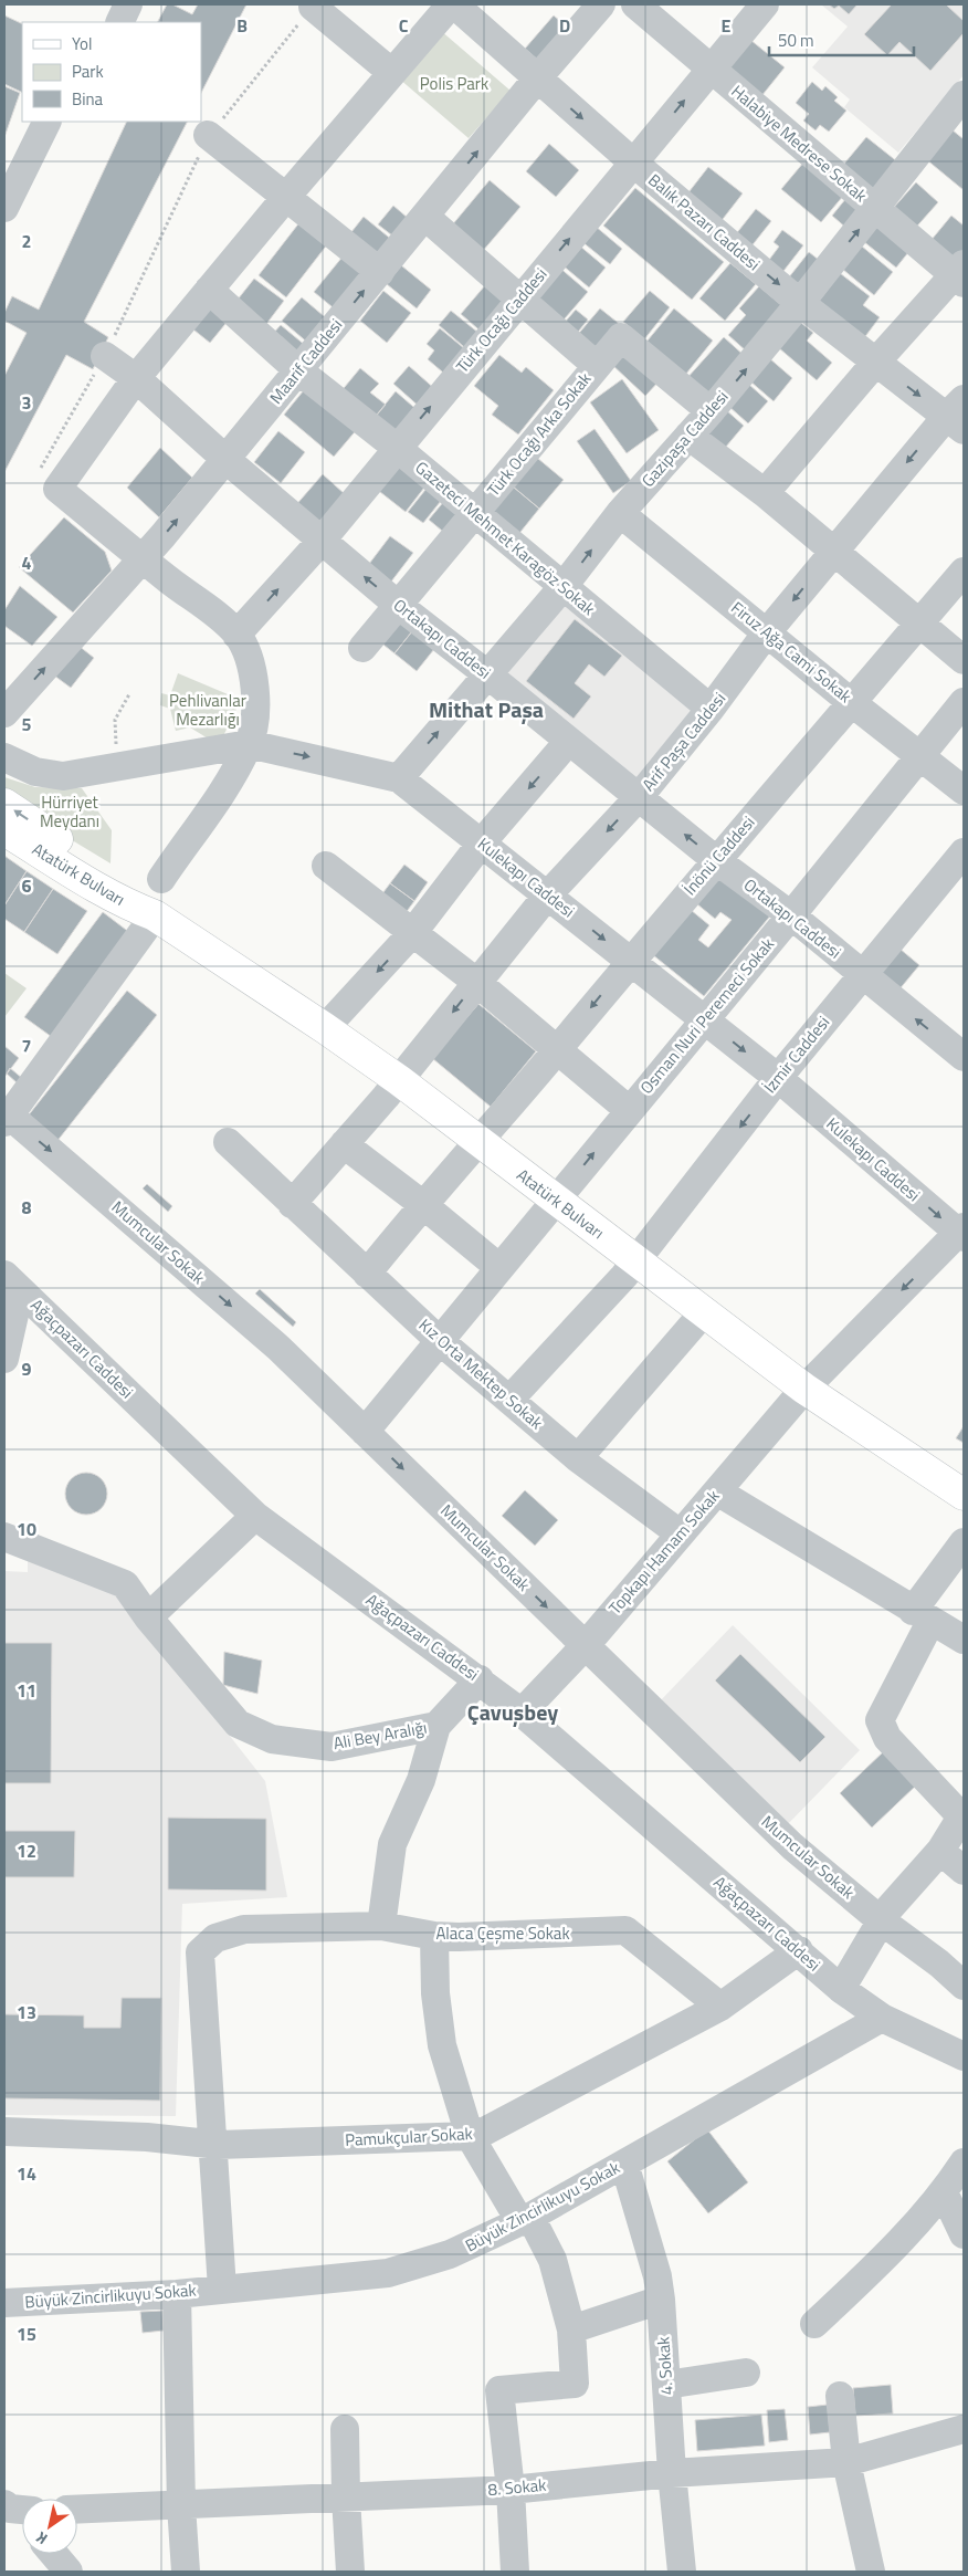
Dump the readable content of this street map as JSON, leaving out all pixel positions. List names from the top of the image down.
{
  "streets": {
    "main road": ["Atatürk Bulvarı"],
    "street": [
      "Halabiye Medrese Sokak",
      "Balık Pazarı Caddesi",
      "Türk Ocağı Caddesi",
      "Maarif Caddesi",
      "Türk Ocağı Arka Sokak",
      "Gazipaşa Caddesi",
      "Gazeteci Mehmet Karagöz Sokak",
      "Ortakapı Caddesi",
      "Firuz Ağa Cami Sokak",
      "Arif Paşa Caddesi",
      "İnönü Caddesi",
      "Kulekapı Caddesi",
      "Osman Nuri Peremeci Sokak",
      "İzmir Caddesi",
      "Mumcular Sokak",
      "Ağaçpazarı Caddesi",
      "Kız Orta Mektep Sokak",
      "Topkapı Hamam Sokak",
      "Ali Bey Aralığı",
      "Alaca Çeşme Sokak",
      "Pamukçular Sokak",
      "Büyük Zincirlikuyu Sokak",
      "4. Sokak",
      "8. Sokak"
    ]
  },
  "crossings": [
    ["Halabiye Medrese Sokak", "Türk Ocağı Caddesi"],
    ["Halabiye Medrese Sokak", "Gazipaşa Caddesi"],
    ["Balık Pazarı Caddesi", "Türk Ocağı Caddesi"],
    ["Balık Pazarı Caddesi", "Maarif Caddesi"],
    ["Balık Pazarı Caddesi", "Gazipaşa Caddesi"],
    ["Balık Pazarı Caddesi", "Arif Paşa Caddesi"],
    ["Türk Ocağı Caddesi", "Gazeteci Mehmet Karagöz Sokak"],
    ["Türk Ocağı Caddesi", "Ortakapı Caddesi"],
    ["Maarif Caddesi", "Gazeteci Mehmet Karagöz Sokak"],
    ["Maarif Caddesi", "Ortakapı Caddesi"],
    ["Türk Ocağı Arka Sokak", "Gazipaşa Caddesi"],
    ["Türk Ocağı Arka Sokak", "Gazeteci Mehmet Karagöz Sokak"],
    ["Türk Ocağı Arka Sokak", "Ortakapı Caddesi"],
    ["Gazipaşa Caddesi", "Gazeteci Mehmet Karagöz Sokak"],
    ["Gazipaşa Caddesi", "Ortakapı Caddesi"],
    ["Gazipaşa Caddesi", "Firuz Ağa Cami Sokak"],
    ["Gazipaşa Caddesi", "Kulekapı Caddesi"],
    ["Gazeteci Mehmet Karagöz Sokak", "Arif Paşa Caddesi"],
    ["Ortakapı Caddesi", "Arif Paşa Caddesi"],
    ["Ortakapı Caddesi", "İnönü Caddesi"],
    ["Ortakapı Caddesi", "Osman Nuri Peremeci Sokak"],
    ["Ortakapı Caddesi", "İzmir Caddesi"],
    ["Firuz Ağa Cami Sokak", "Arif Paşa Caddesi"],
    ["Firuz Ağa Cami Sokak", "İnönü Caddesi"],
    ["Firuz Ağa Cami Sokak", "Osman Nuri Peremeci Sokak"],
    ["Arif Paşa Caddesi", "Atatürk Bulvarı"],
    ["Arif Paşa Caddesi", "Kulekapı Caddesi"],
    ["Arif Paşa Caddesi", "Kız Orta Mektep Sokak"],
    ["İnönü Caddesi", "Atatürk Bulvarı"],
    ["İnönü Caddesi", "Kulekapı Caddesi"],
    ["İnönü Caddesi", "Kız Orta Mektep Sokak"],
    ["Atatürk Bulvarı", "Osman Nuri Peremeci Sokak"],
    ["Atatürk Bulvarı", "İzmir Caddesi"],
    ["Atatürk Bulvarı", "Topkapı Hamam Sokak"],
    ["Kulekapı Caddesi", "Osman Nuri Peremeci Sokak"],
    ["Kulekapı Caddesi", "İzmir Caddesi"],
    ["Kulekapı Caddesi", "Topkapı Hamam Sokak"],
    ["Osman Nuri Peremeci Sokak", "Mumcular Sokak"],
    ["Osman Nuri Peremeci Sokak", "Kız Orta Mektep Sokak"],
    ["İzmir Caddesi", "Kız Orta Mektep Sokak"],
    ["Mumcular Sokak", "Topkapı Hamam Sokak"],
    ["Ağaçpazarı Caddesi", "Topkapı Hamam Sokak"],
    ["Ağaçpazarı Caddesi", "Ali Bey Aralığı"],
    ["Ağaçpazarı Caddesi", "Pamukçular Sokak"],
    ["Ağaçpazarı Caddesi", "Büyük Zincirlikuyu Sokak"],
    ["Kız Orta Mektep Sokak", "Topkapı Hamam Sokak"],
    ["Alaca Çeşme Sokak", "Pamukçular Sokak"],
    ["Büyük Zincirlikuyu Sokak", "4. Sokak"],
    ["4. Sokak", "8. Sokak"]
  ],
  "one_way": ["Kulekapı Caddesi", "Mumcular Sokak"],
  "districts": ["Mithat Paşa", "Çavuşbey"],
  "parks": ["Polis Park", "Pehlivanlar Mezarlığı", "Hürriyet Meydanı"],
  "legend": ["Yol", "Park", "Bina"],
  "scale_bar": "50 m",
  "north": "bottom left",
  "grid": {
    "columns": [
      "B",
      "C",
      "D",
      "E"
    ],
    "rows": [
      "2",
      "3",
      "4",
      "5",
      "6",
      "7",
      "8",
      "9",
      "10",
      "11",
      "12",
      "13",
      "14",
      "15"
    ]
  }
}
